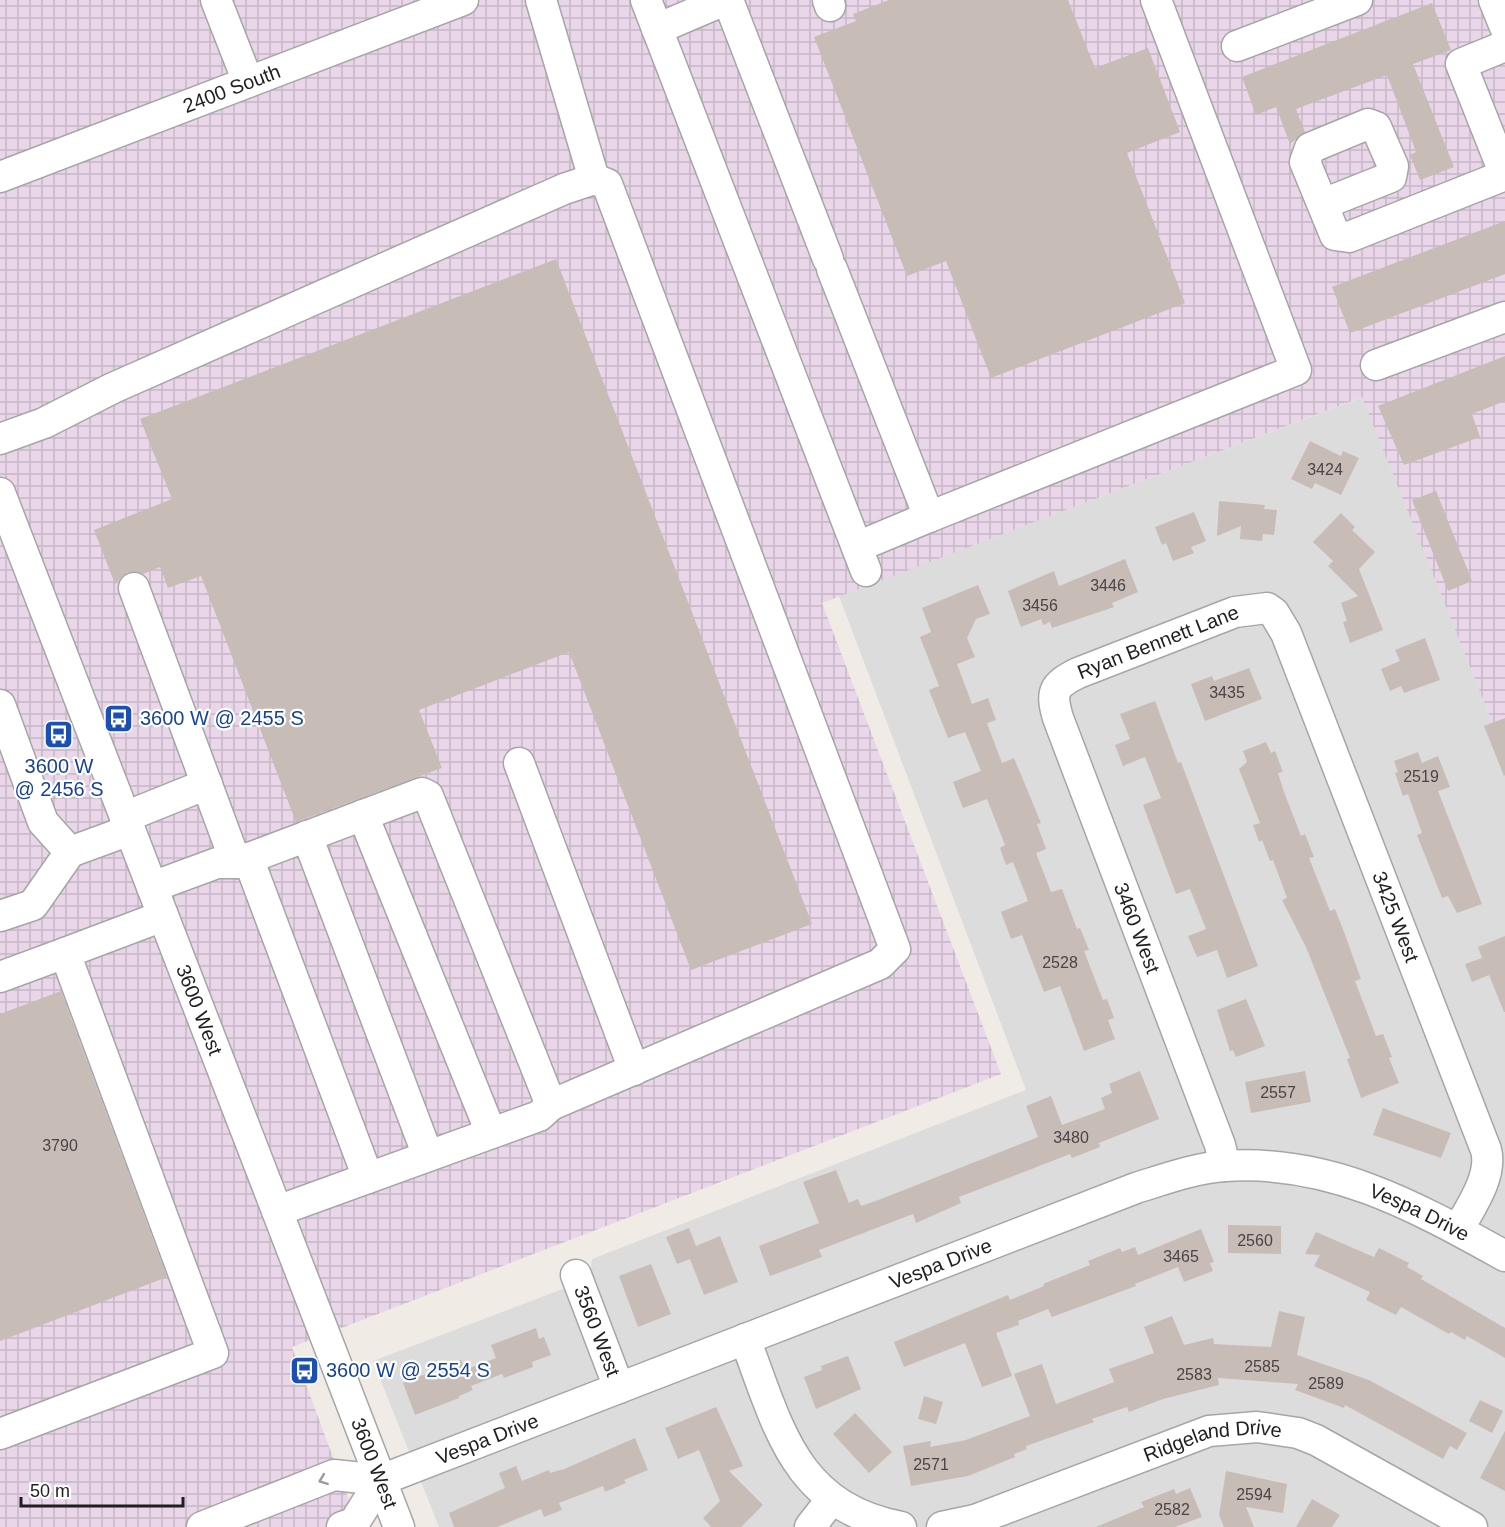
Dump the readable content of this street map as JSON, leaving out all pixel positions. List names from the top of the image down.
{
  "streets": {
    "street": [
      "2400 South",
      "Ryan Bennett Lane",
      "3425 West",
      "3460 West",
      "3600 West",
      "Vespa Drive",
      "3560 West",
      "Ridgeland Drive"
    ]
  },
  "crossings": [
    ["Ryan Bennett Lane", "3425 West"],
    ["Ryan Bennett Lane", "3460 West"],
    ["3425 West", "Vespa Drive"],
    ["3460 West", "Vespa Drive"],
    ["3600 West", "Vespa Drive"],
    ["Vespa Drive", "3560 West"]
  ],
  "places": {
    "bus stop": ["3600 W @ 2455 S", "3600 W @ 2456 S", "3600 W @ 2554 S"]
  },
  "house_numbers": [
    "3424",
    "3446",
    "3456",
    "3435",
    "2519",
    "2528",
    "2557",
    "3480",
    "3790",
    "2560",
    "3465",
    "2585",
    "2583",
    "2589",
    "2571",
    "2594",
    "2582"
  ],
  "scale_bar": "50 m"
}
